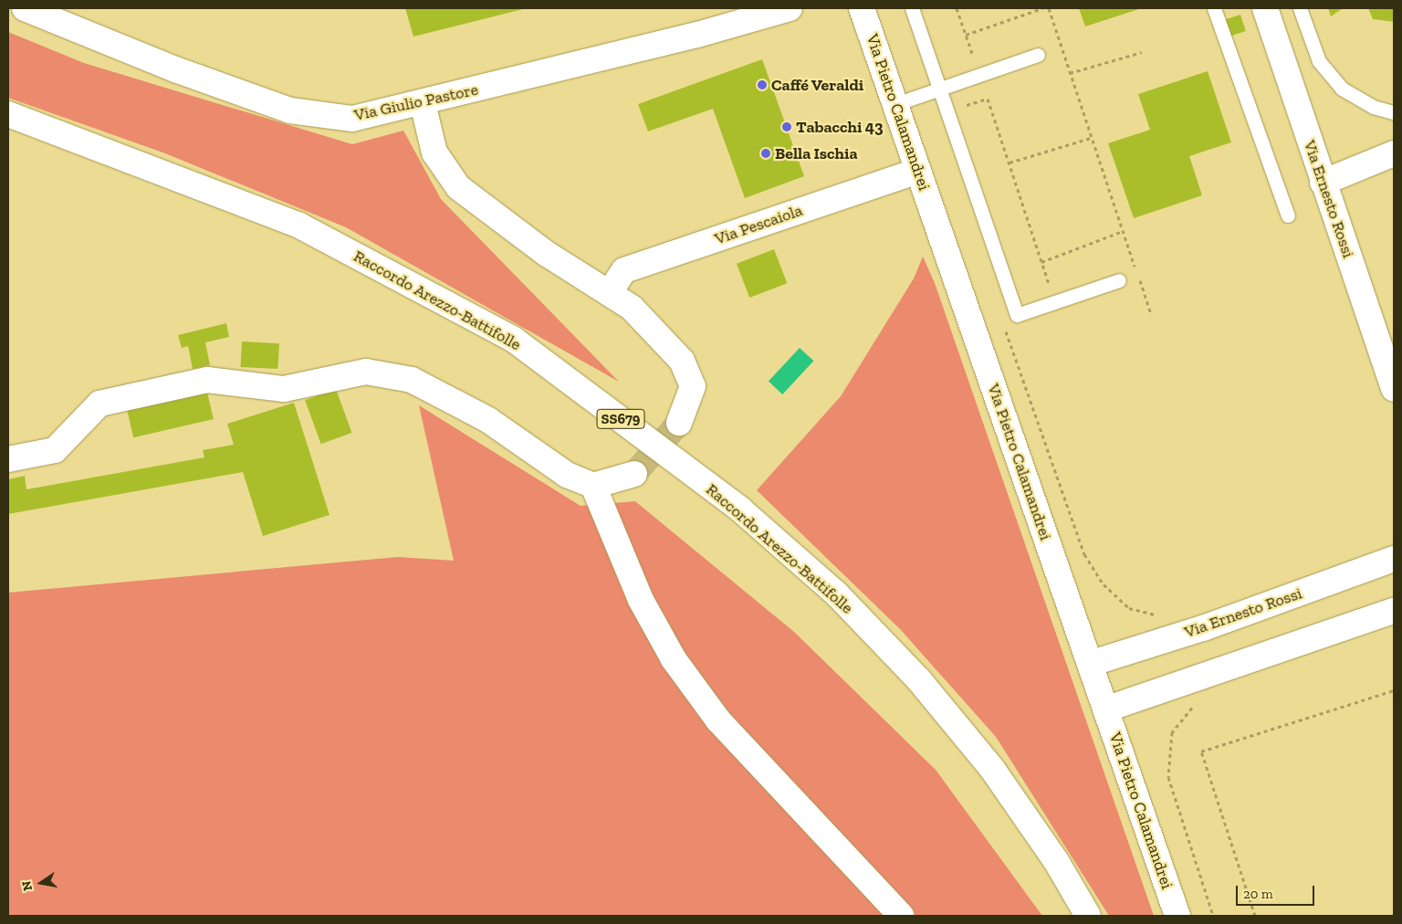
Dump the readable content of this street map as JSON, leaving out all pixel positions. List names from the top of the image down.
{
  "streets": {
    "street": [
      "Via Giulio Pastore",
      "Via Pietro Calamandrei",
      "Via Ernesto Rossi",
      "Via Pescaiola",
      "Raccordo Arezzo-Battifolle",
      "SS679"
    ]
  },
  "crossings": [
    ["Via Pietro Calamandrei", "Via Ernesto Rossi"],
    ["Via Pietro Calamandrei", "Via Pescaiola"]
  ],
  "places": ["Caffé Veraldi", "Tabacchi 43", "Bella Ischia"],
  "scale_bar": "20 m",
  "north": "left"
}
